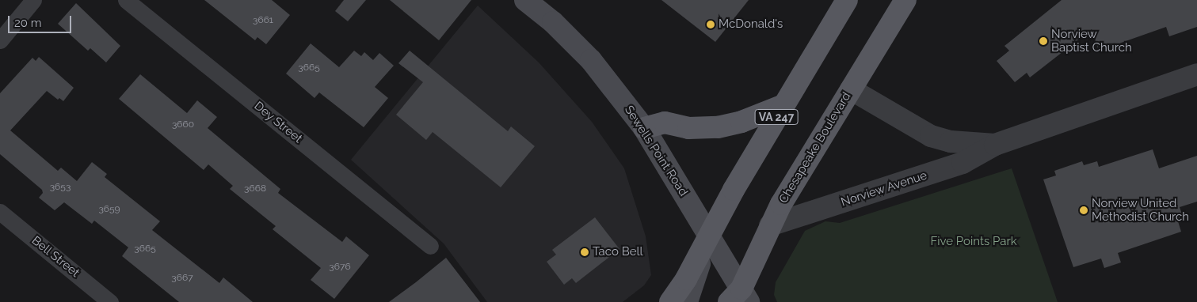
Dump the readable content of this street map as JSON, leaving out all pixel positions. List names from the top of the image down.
{
  "streets": {
    "main road": ["VA 247", "Chesapeake Boulevard", "Sewells Point Road"],
    "street": ["Dey Street", "Norview Avenue", "Bell Street"]
  },
  "crossings": [
    ["VA 247", "Sewells Point Road"],
    ["Chesapeake Boulevard", "Sewells Point Road"],
    ["Chesapeake Boulevard", "Norview Avenue"]
  ],
  "parks": ["Five Points Park"],
  "places": [
    "McDonald's",
    "Norview Baptist Church",
    "Norview United Methodist Church",
    "Taco Bell"
  ],
  "house_numbers": [
    "3661",
    "3665",
    "3660",
    "3653",
    "3668",
    "3659",
    "3665",
    "3676",
    "3667"
  ],
  "scale_bar": "20 m"
}
